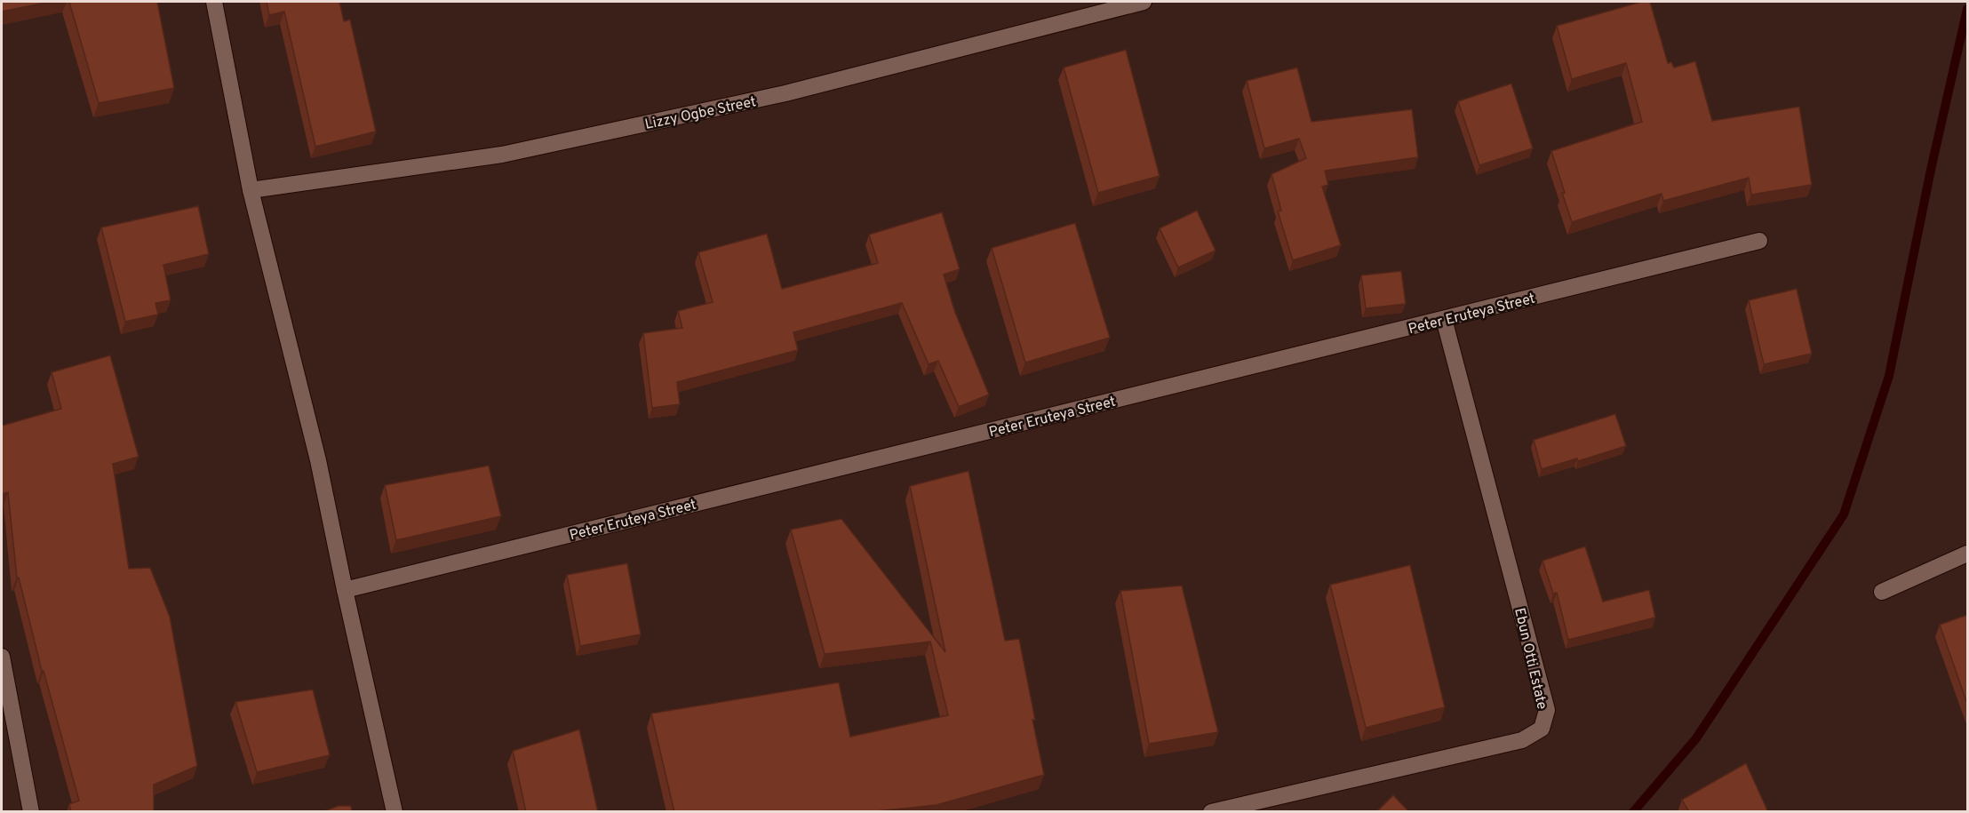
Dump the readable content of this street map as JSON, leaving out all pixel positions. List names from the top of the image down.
{
  "streets": {
    "street": ["Lizzy Ogbe Street", "Peter Eruteya Street", "Ebun Otti Estate"]
  },
  "crossings": [
    ["Peter Eruteya Street", "Ebun Otti Estate"]
  ]
}
